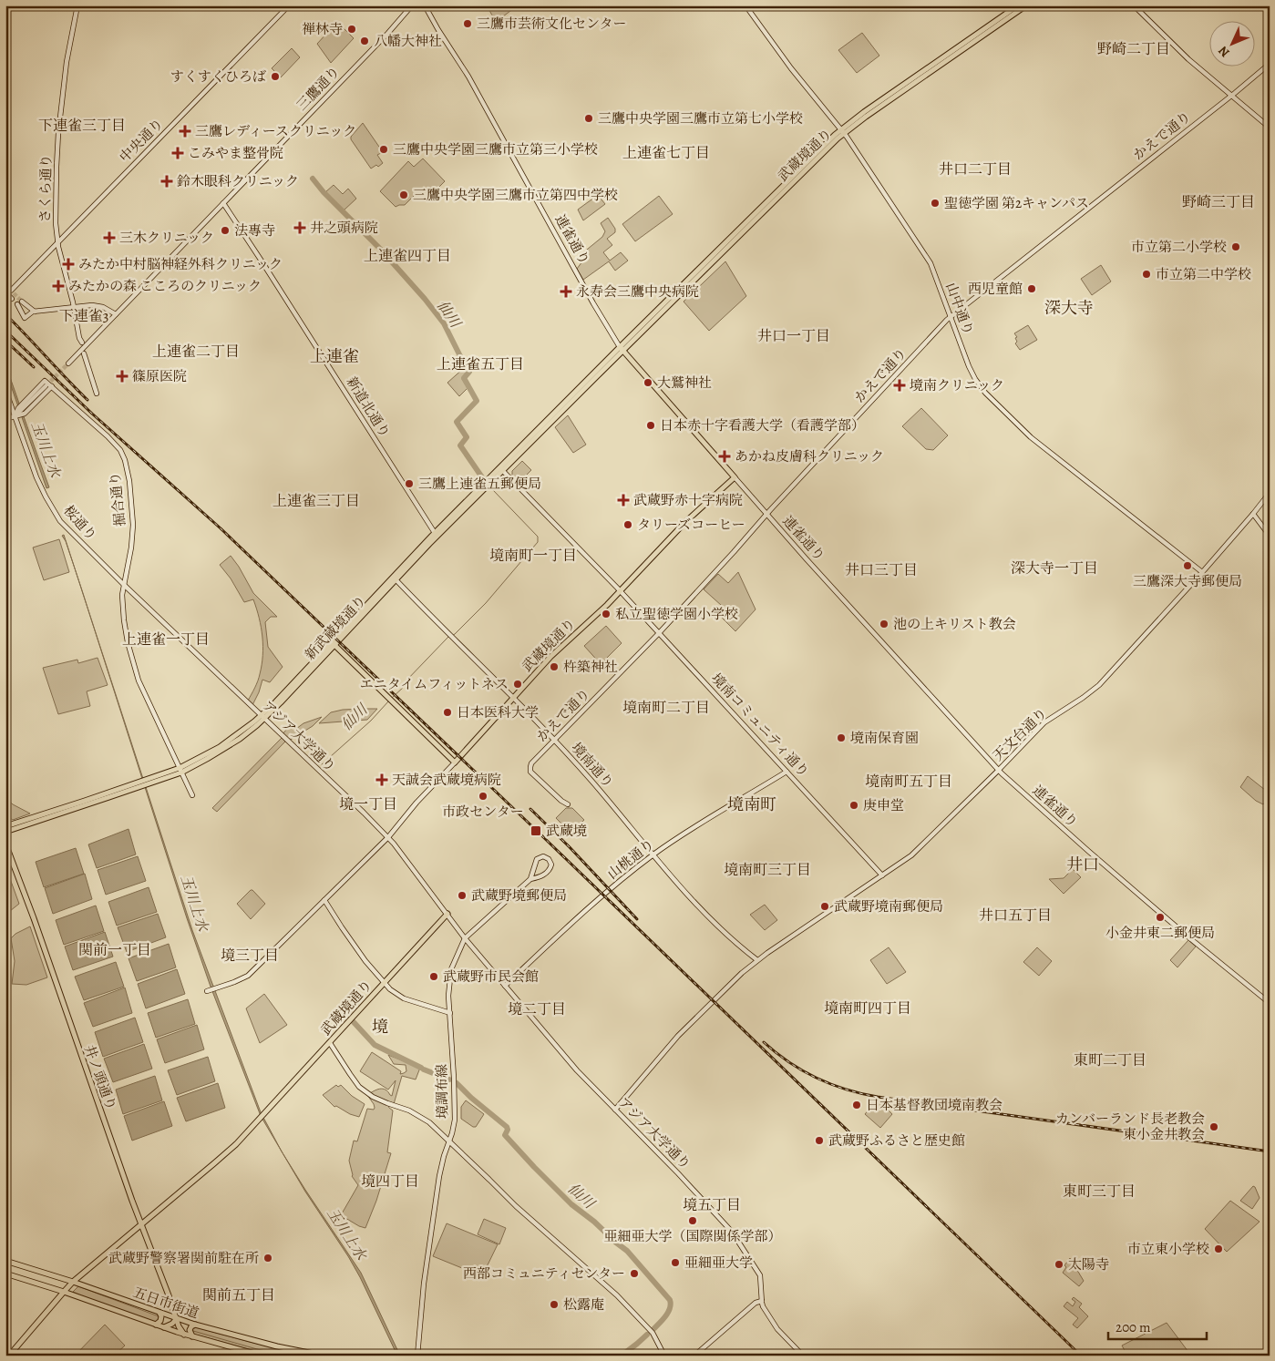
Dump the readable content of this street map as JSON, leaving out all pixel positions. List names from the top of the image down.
{
  "streets": {
    "main road": [
      "武蔵境通り",
      "連雀通り",
      "新武蔵境通り",
      "井ノ頭通り",
      "五日市街道"
    ],
    "street": [
      "三鷹通り",
      "かえで通り",
      "中央通り",
      "さくら通り",
      "山中通り",
      "新道北通り",
      "掘合通り",
      "桜通り",
      "境南コミュニティ通り",
      "天文台通り",
      "アジア大学通り",
      "境南通り",
      "山桃通り",
      "境調布線"
    ]
  },
  "crossings": [
    ["三鷹通り", "新道北通り"],
    ["かえで通り", "連雀通り"],
    ["かえで通り", "山中通り"],
    ["かえで通り", "境南コミュニティ通り"],
    ["かえで通り", "境南通り"],
    ["中央通り", "さくら通り"],
    ["武蔵境通り", "連雀通り"],
    ["武蔵境通り", "山中通り"],
    ["武蔵境通り", "新武蔵境通り"],
    ["武蔵境通り", "境南コミュニティ通り"],
    ["武蔵境通り", "アジア大学通り"],
    ["武蔵境通り", "境南通り"],
    ["武蔵境通り", "井ノ頭通り"],
    ["連雀通り", "新武蔵境通り"],
    ["連雀通り", "天文台通り"],
    ["山中通り", "天文台通り"],
    ["新道北通り", "新武蔵境通り"],
    ["掘合通り", "桜通り"],
    ["掘合通り", "新武蔵境通り"],
    ["掘合通り", "アジア大学通り"],
    ["桜通り", "アジア大学通り"],
    ["新武蔵境通り", "境南コミュニティ通り"],
    ["新武蔵境通り", "アジア大学通り"],
    ["新武蔵境通り", "境南通り"],
    ["境南コミュニティ通り", "天文台通り"],
    ["境南コミュニティ通り", "山桃通り"],
    ["天文台通り", "アジア大学通り"],
    ["アジア大学通り", "山桃通り"],
    ["アジア大学通り", "境調布線"],
    ["境南通り", "山桃通り"],
    ["井ノ頭通り", "五日市街道"]
  ],
  "districts": [
    "野崎二丁目",
    "下連雀三丁目",
    "上連雀七丁目",
    "井口二丁目",
    "野崎三丁目",
    "上連雀四丁目",
    "深大寺",
    "下連雀3",
    "井口一丁目",
    "上連雀二丁目",
    "上連雀",
    "上連雀五丁目",
    "上連雀三丁目",
    "境南町一丁目",
    "深大寺一丁目",
    "井口三丁目",
    "上連雀一丁目",
    "境南町二丁目",
    "境南町五丁目",
    "境一丁目",
    "境南町",
    "井口",
    "境南町三丁目",
    "井口五丁目",
    "関前一丁目",
    "境三丁目",
    "境南町四丁目",
    "境二丁目",
    "境",
    "東町二丁目",
    "境四丁目",
    "東町三丁目",
    "境五丁目",
    "関前五丁目"
  ],
  "water": ["仙川", "玉川上水"],
  "places": {
    "other": [
      "三鷹市芸術文化センター",
      "禅林寺",
      "八幡大神社",
      "すくすくひろば",
      "三鷹中央学園三鷹市立第七小学校",
      "三鷹中央学園三鷹市立第三小学校",
      "三鷹中央学園三鷹市立第四中学校",
      "聖徳学園 第2キャンパス",
      "法專寺",
      "市立第二小学校",
      "市立第二中学校",
      "西児童館",
      "大鷲神社",
      "日本赤十字看護大学（看護学部）",
      "三鷹上連雀五郵便局",
      "タリーズコーヒー",
      "三鷹深大寺郵便局",
      "私立聖徳学園小学校",
      "池の上キリスト教会",
      "杵築神社",
      "エニタイムフィットネス",
      "日本医科大学",
      "境南保育園",
      "市政センター",
      "庚申堂",
      "武蔵野境郵便局",
      "武蔵野境南郵便局",
      "小金井東二郵便局",
      "武蔵野市民会館",
      "日本基督教団境南教会",
      "カンバーランド長老教会 東小金井教会",
      "武蔵野ふるさと歴史館",
      "亜細亜大学（国際関係学部）",
      "市立東小学校",
      "武蔵野警察署関前駐在所",
      "亜細亜大学",
      "太陽寺",
      "西部コミュニティセンター",
      "松露庵"
    ],
    "health": [
      "三鷹レディースクリニック",
      "こみやま整骨院",
      "鈴木眼科クリニック",
      "井之頭病院",
      "三木クリニック",
      "みたか中村脳神経外科クリニック",
      "みたかの森 こころのクリニック",
      "永寿会三鷹中央病院",
      "篠原医院",
      "境南クリニック",
      "あかね皮膚科クリニック",
      "武蔵野赤十字病院",
      "天誠会武蔵境病院"
    ],
    "transit": ["武蔵境"]
  },
  "scale_bar": "200 m",
  "north": "bottom left"
}
